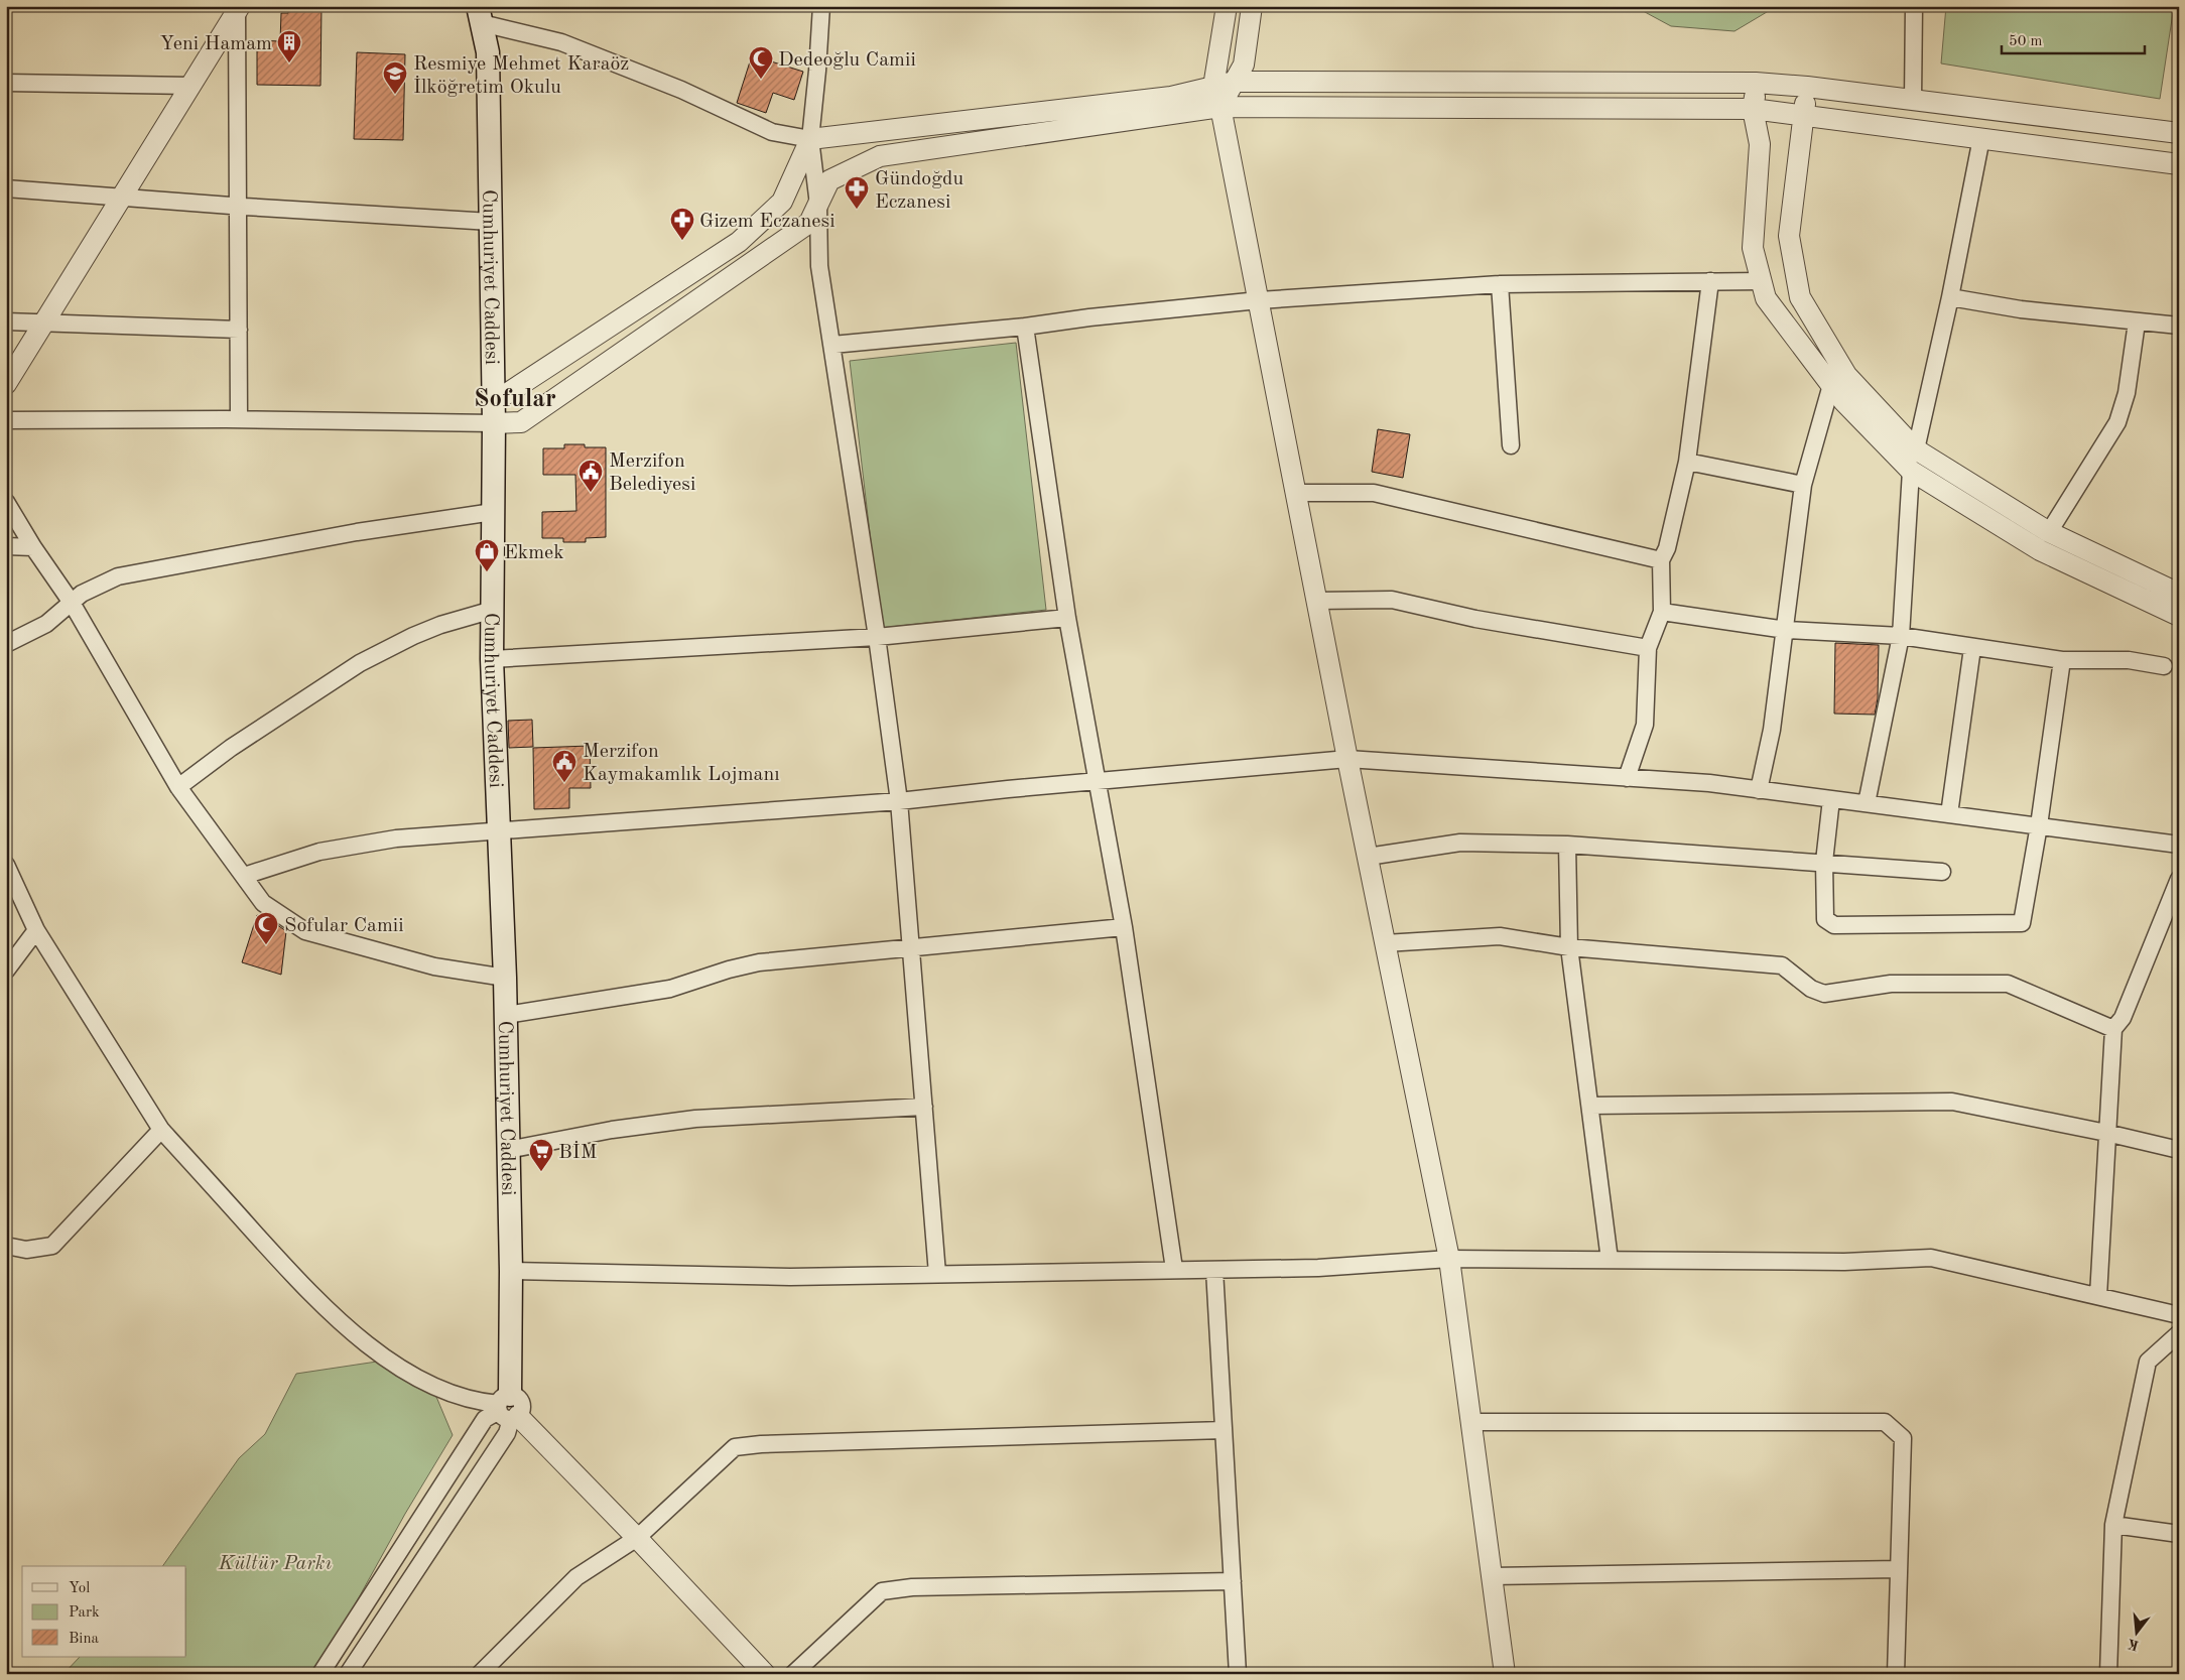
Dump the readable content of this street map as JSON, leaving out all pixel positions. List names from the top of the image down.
{
  "streets": {
    "main road": ["Cumhuriyet Caddesi"]
  },
  "districts": ["Sofular"],
  "parks": ["Kültür Parkı"],
  "places": {
    "building": ["Yeni Hamam"],
    "mosque": ["Dedeoğlu Camii", "Sofular Camii"],
    "school or university": ["Resmiye Mehmet Karaöz İlköğretim Okulu"],
    "pharmacy": ["Gündoğdu Eczanesi", "Gizem Eczanesi"],
    "public building": ["Merzifon Belediyesi", "Merzifon Kaymakamlık Lojmanı"],
    "shop": ["Ekmek"],
    "supermarket": ["BİM"]
  },
  "legend": ["Yol", "Park", "Bina"],
  "scale_bar": "50 m",
  "north": "bottom"
}
